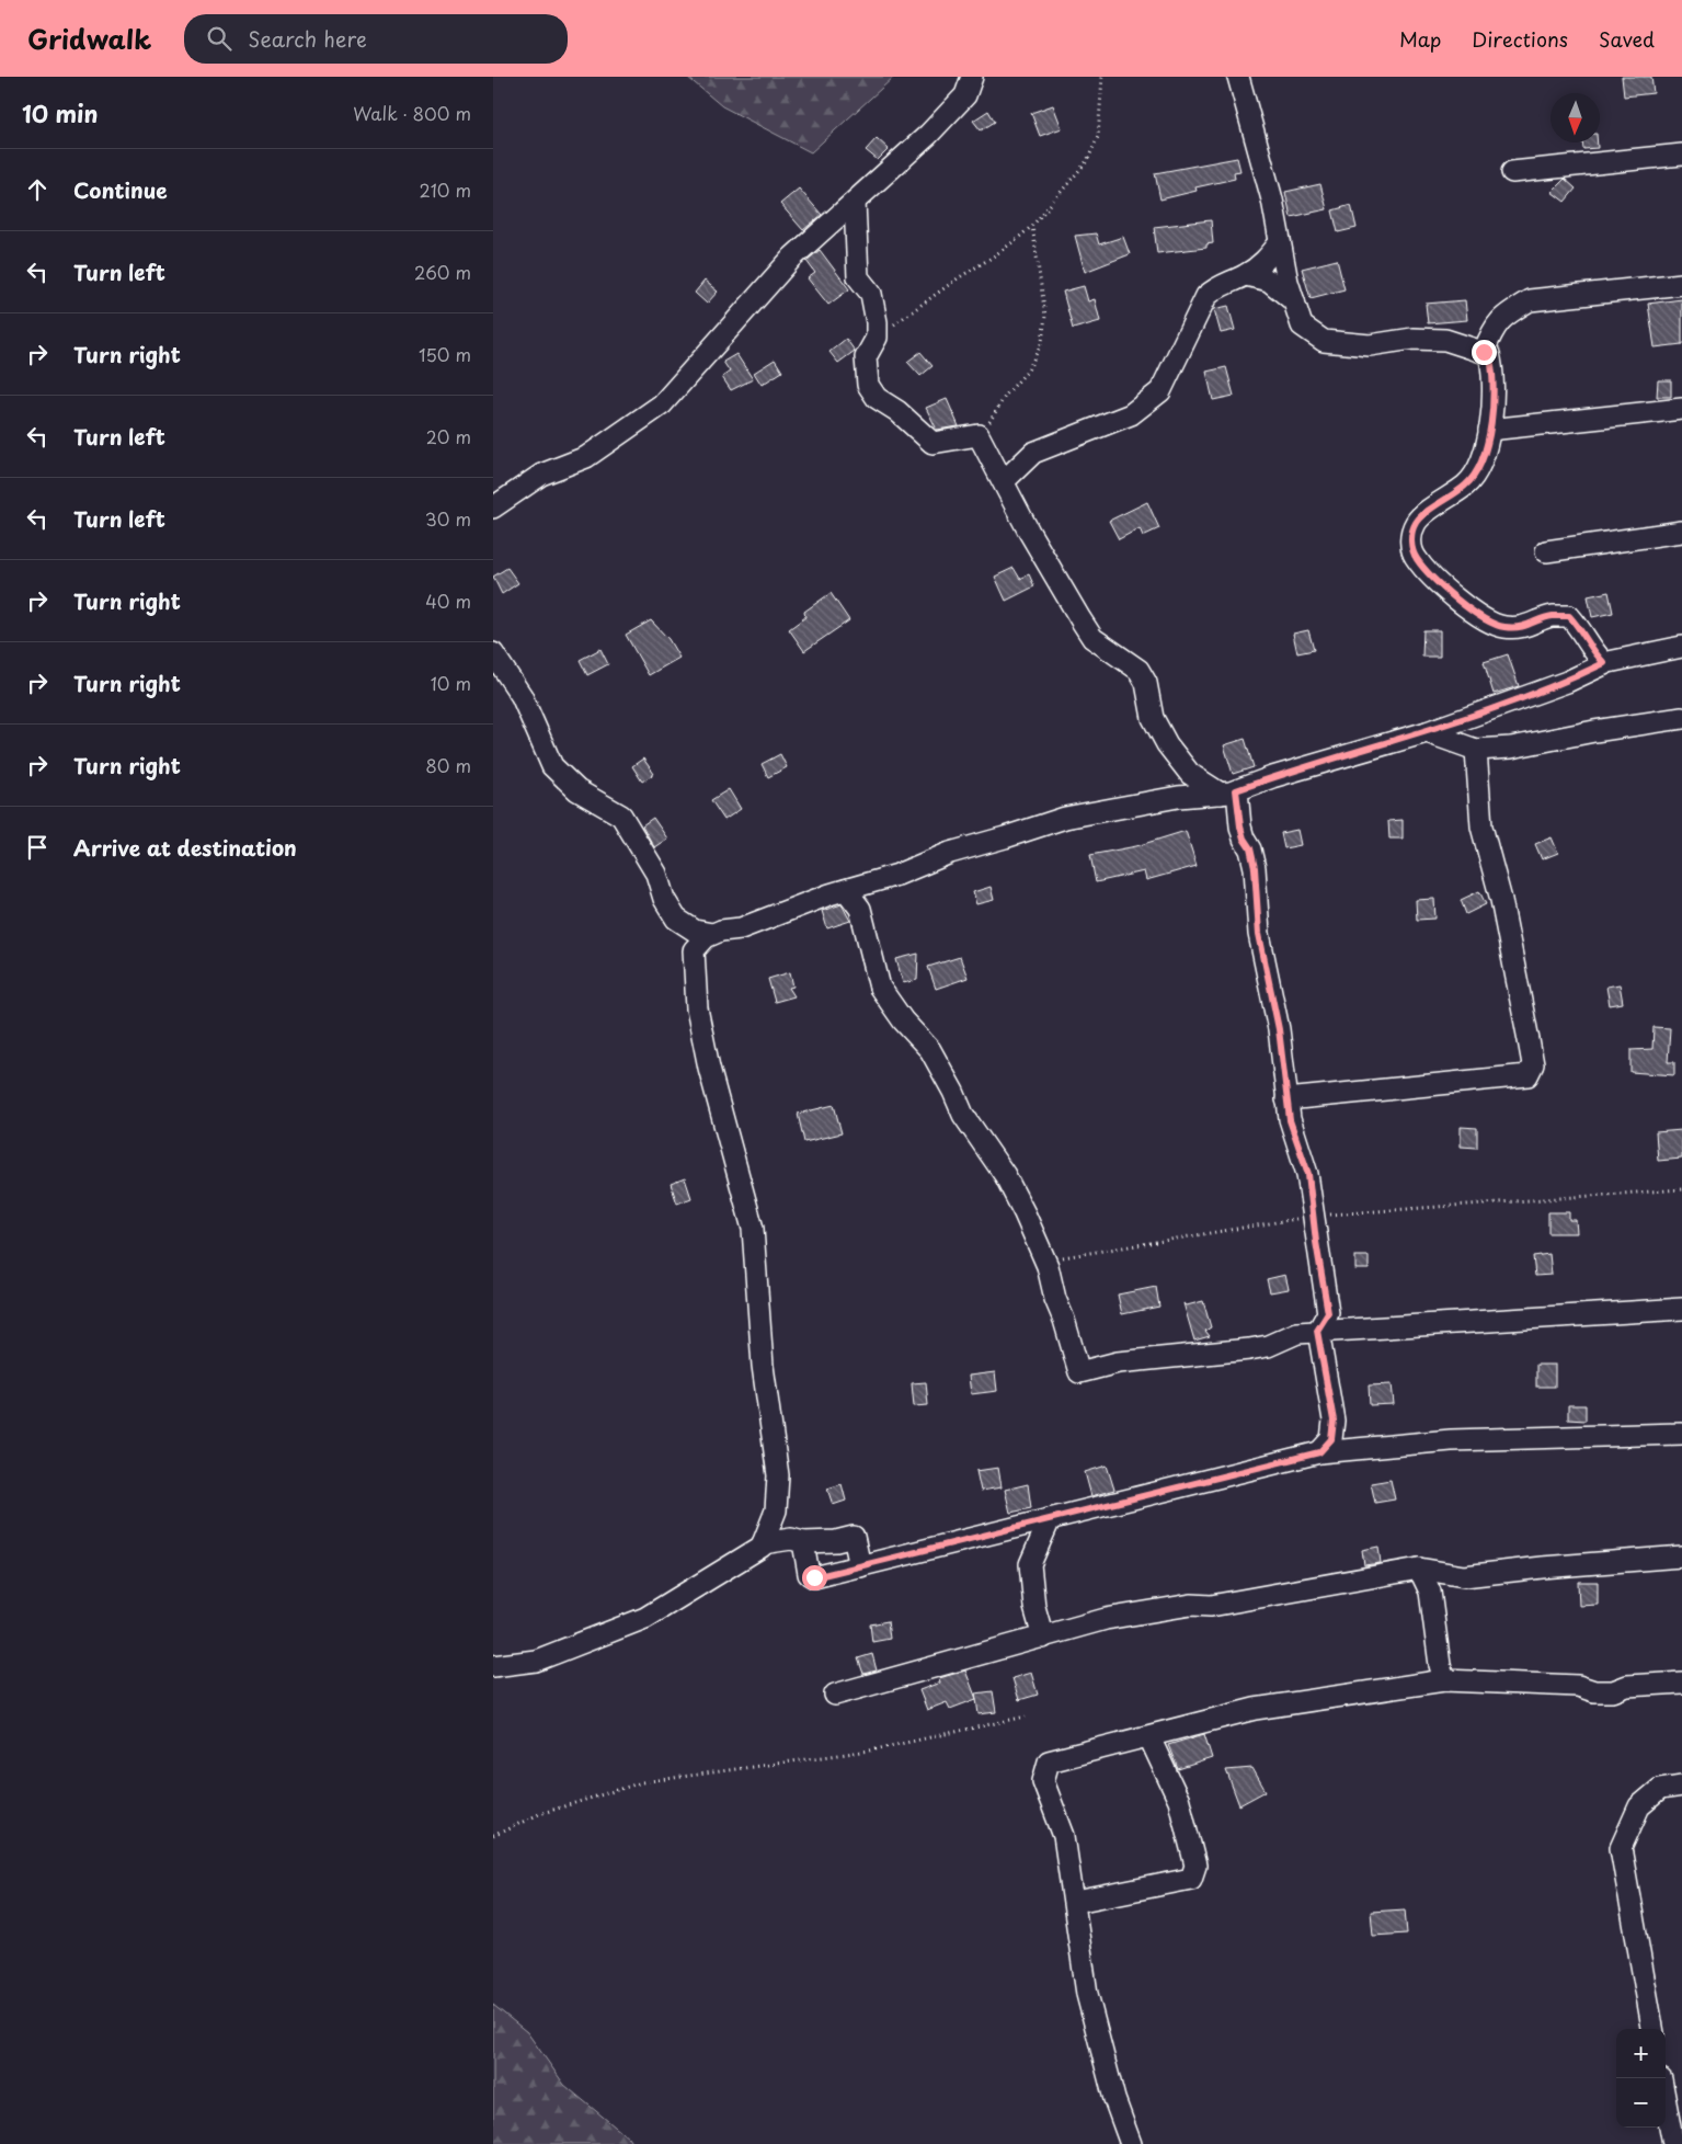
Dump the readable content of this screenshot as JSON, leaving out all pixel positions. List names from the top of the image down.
{
  "north": "bottom",
  "page": {
    "header": "Gridwalk",
    "search": "Search here",
    "nav": ["Map", "Directions", "Saved"],
    "heading": ["10 min", "Walk · 800 m"],
    "list": [
      ["Continue", "210 m"],
      ["Turn left", "260 m"],
      ["Turn right", "150 m"],
      ["Turn left", "20 m"],
      ["Turn left", "30 m"],
      ["Turn right", "40 m"],
      ["Turn right", "10 m"],
      ["Turn right", "80 m"],
      "Arrive at destination"
    ],
    "map_buttons": ["+", "−"]
  }
}
